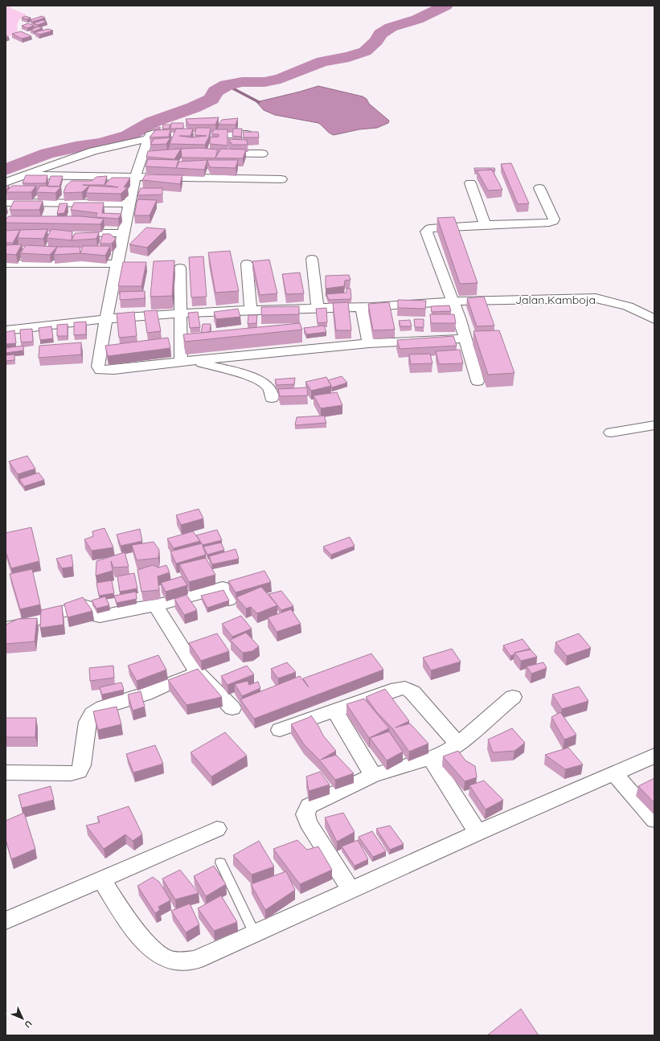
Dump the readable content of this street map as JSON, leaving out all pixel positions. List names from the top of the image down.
{
  "streets": {
    "street": ["Jalan Kamboja"]
  },
  "north": "bottom right"
}
